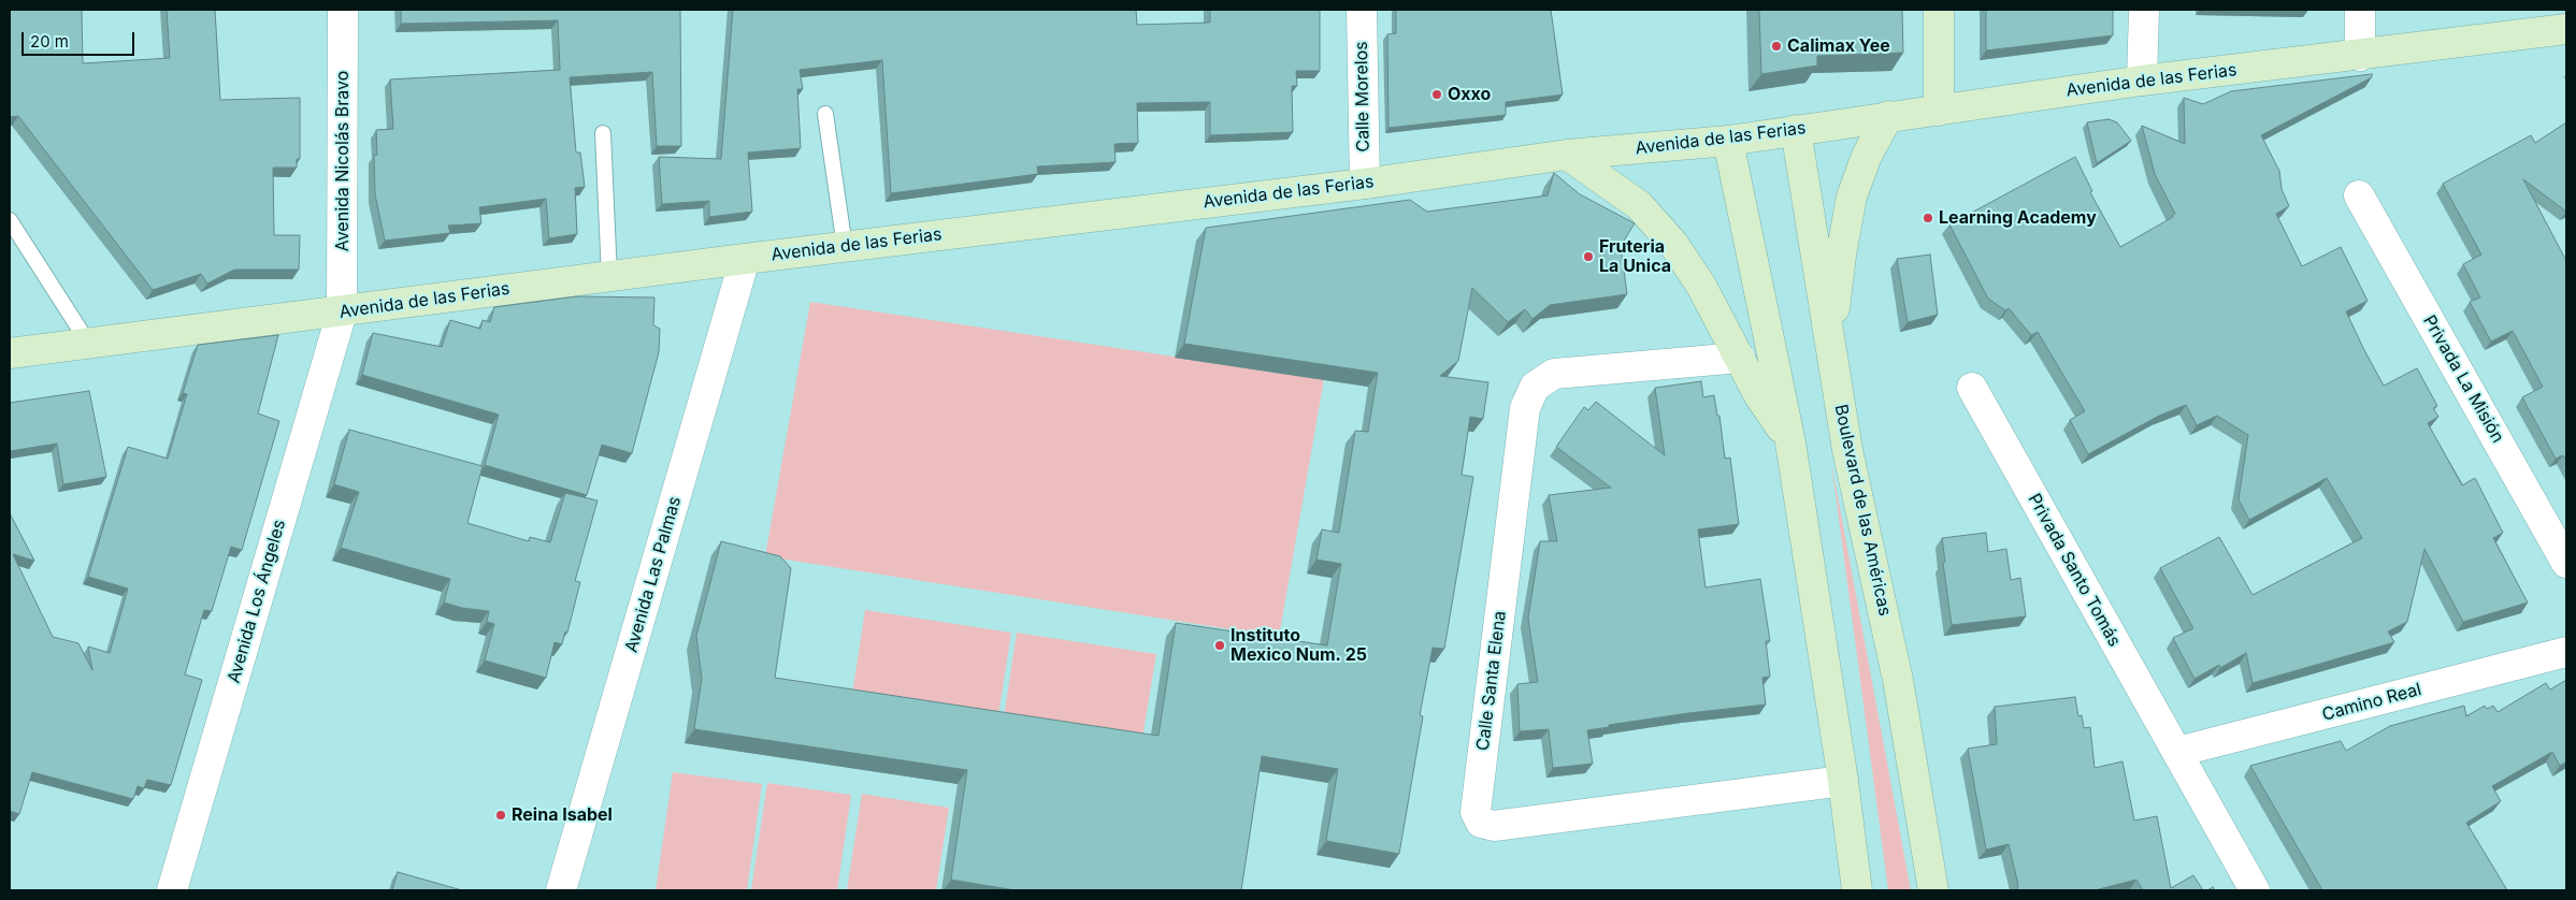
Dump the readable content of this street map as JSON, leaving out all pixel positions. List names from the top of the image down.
{
  "streets": {
    "main road": ["Avenida de las Ferias", "Boulevard de las Américas"],
    "street": [
      "Calle Morelos",
      "Avenida Nicolás Bravo",
      "Privada La Misión",
      "Privada Santo Tomás",
      "Avenida Las Palmas",
      "Avenida Los Ángeles",
      "Calle Santa Elena",
      "Camino Real"
    ]
  },
  "crossings": [
    ["Avenida de las Ferias", "Calle Morelos"],
    ["Avenida de las Ferias", "Avenida Nicolás Bravo"],
    ["Avenida de las Ferias", "Boulevard de las Américas"],
    ["Avenida de las Ferias", "Avenida Las Palmas"],
    ["Avenida de las Ferias", "Avenida Los Ángeles"],
    ["Avenida Nicolás Bravo", "Avenida Los Ángeles"],
    ["Privada Santo Tomás", "Camino Real"]
  ],
  "places": [
    "Calimax Yee",
    "Oxxo",
    "Learning Academy",
    "Fruteria La Unica",
    "Instituto Mexico Num. 25",
    "Reina Isabel"
  ],
  "scale_bar": "20 m"
}
